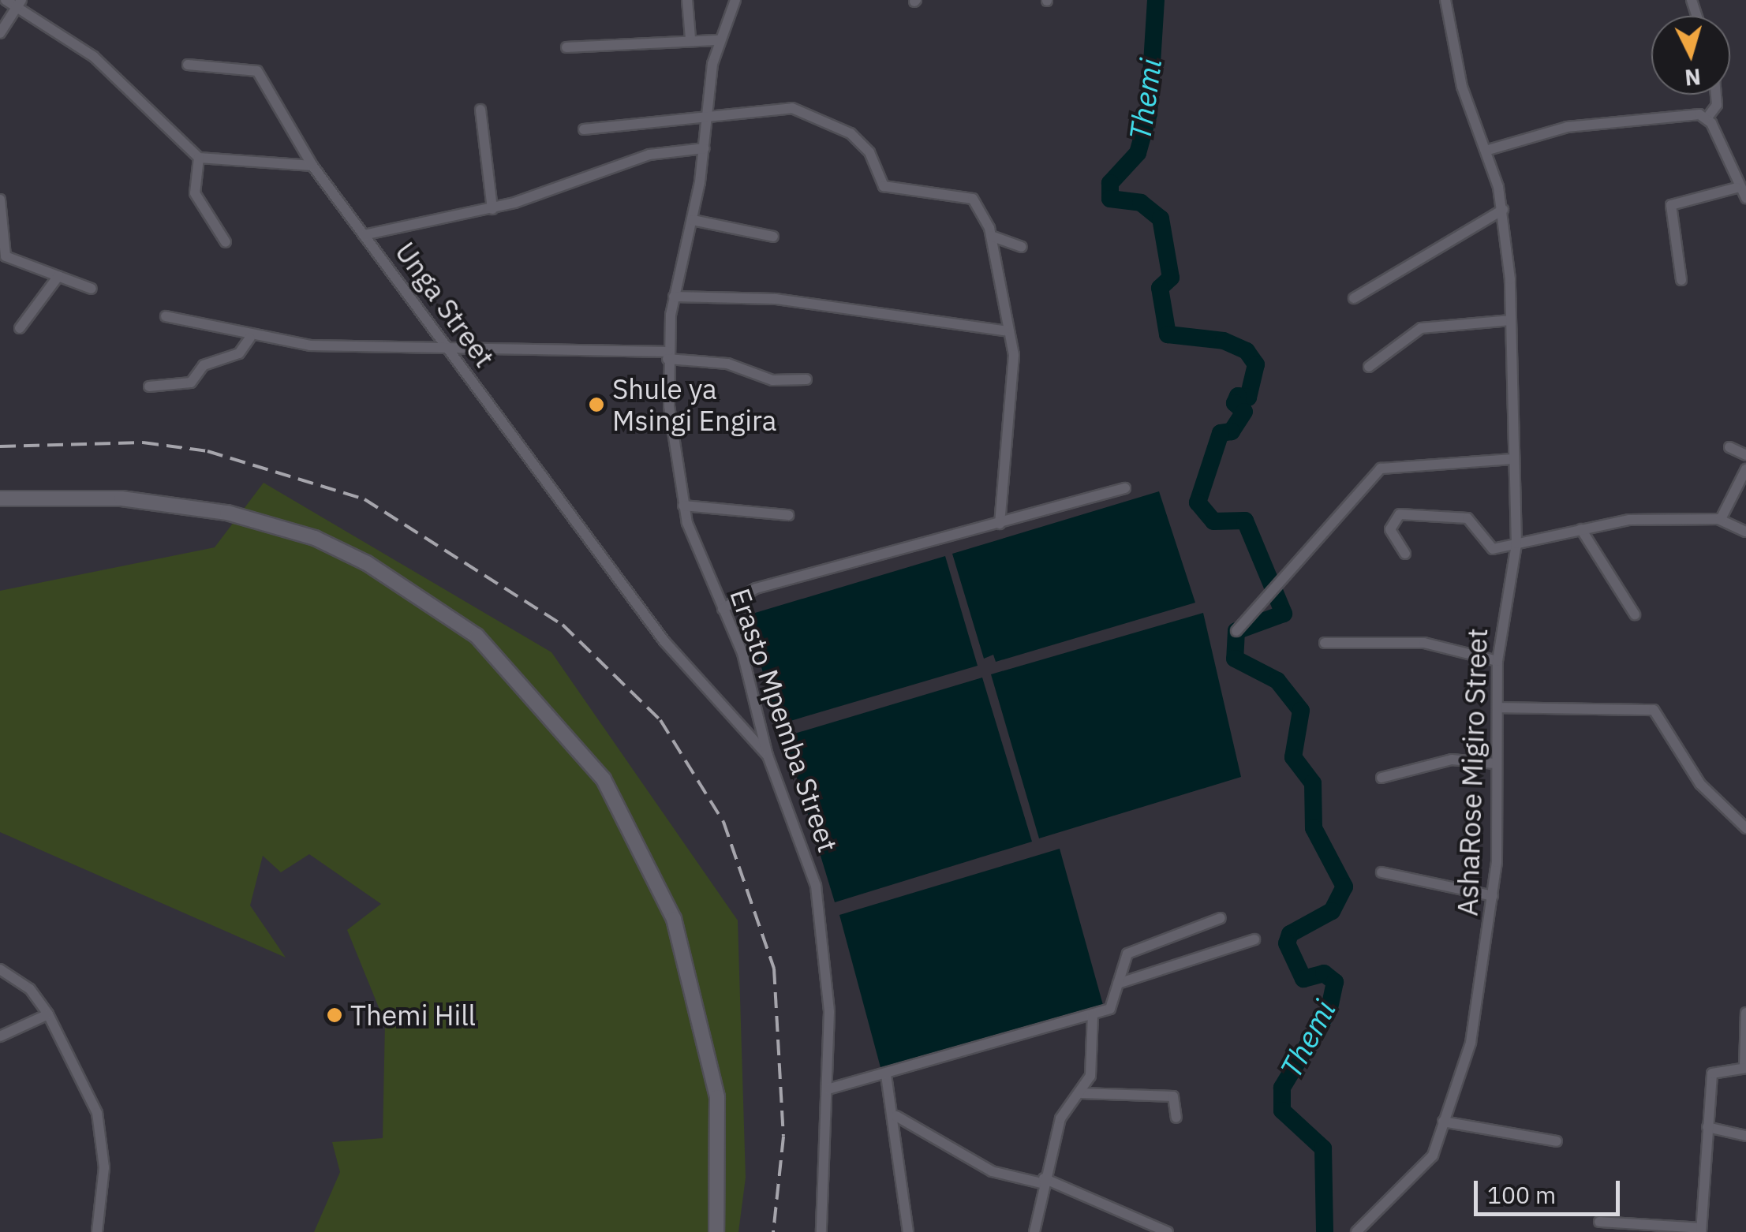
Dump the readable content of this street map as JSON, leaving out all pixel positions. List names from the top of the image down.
{
  "streets": {
    "street": ["Unga Street", "Erasto Mpemba Street", "AshaRose Migiro Street"]
  },
  "crossings": [
    ["Unga Street", "Erasto Mpemba Street"]
  ],
  "water": ["Themi"],
  "places": ["Shule ya Msingi Engira", "Themi Hill"],
  "scale_bar": "100 m",
  "north": "bottom"
}
